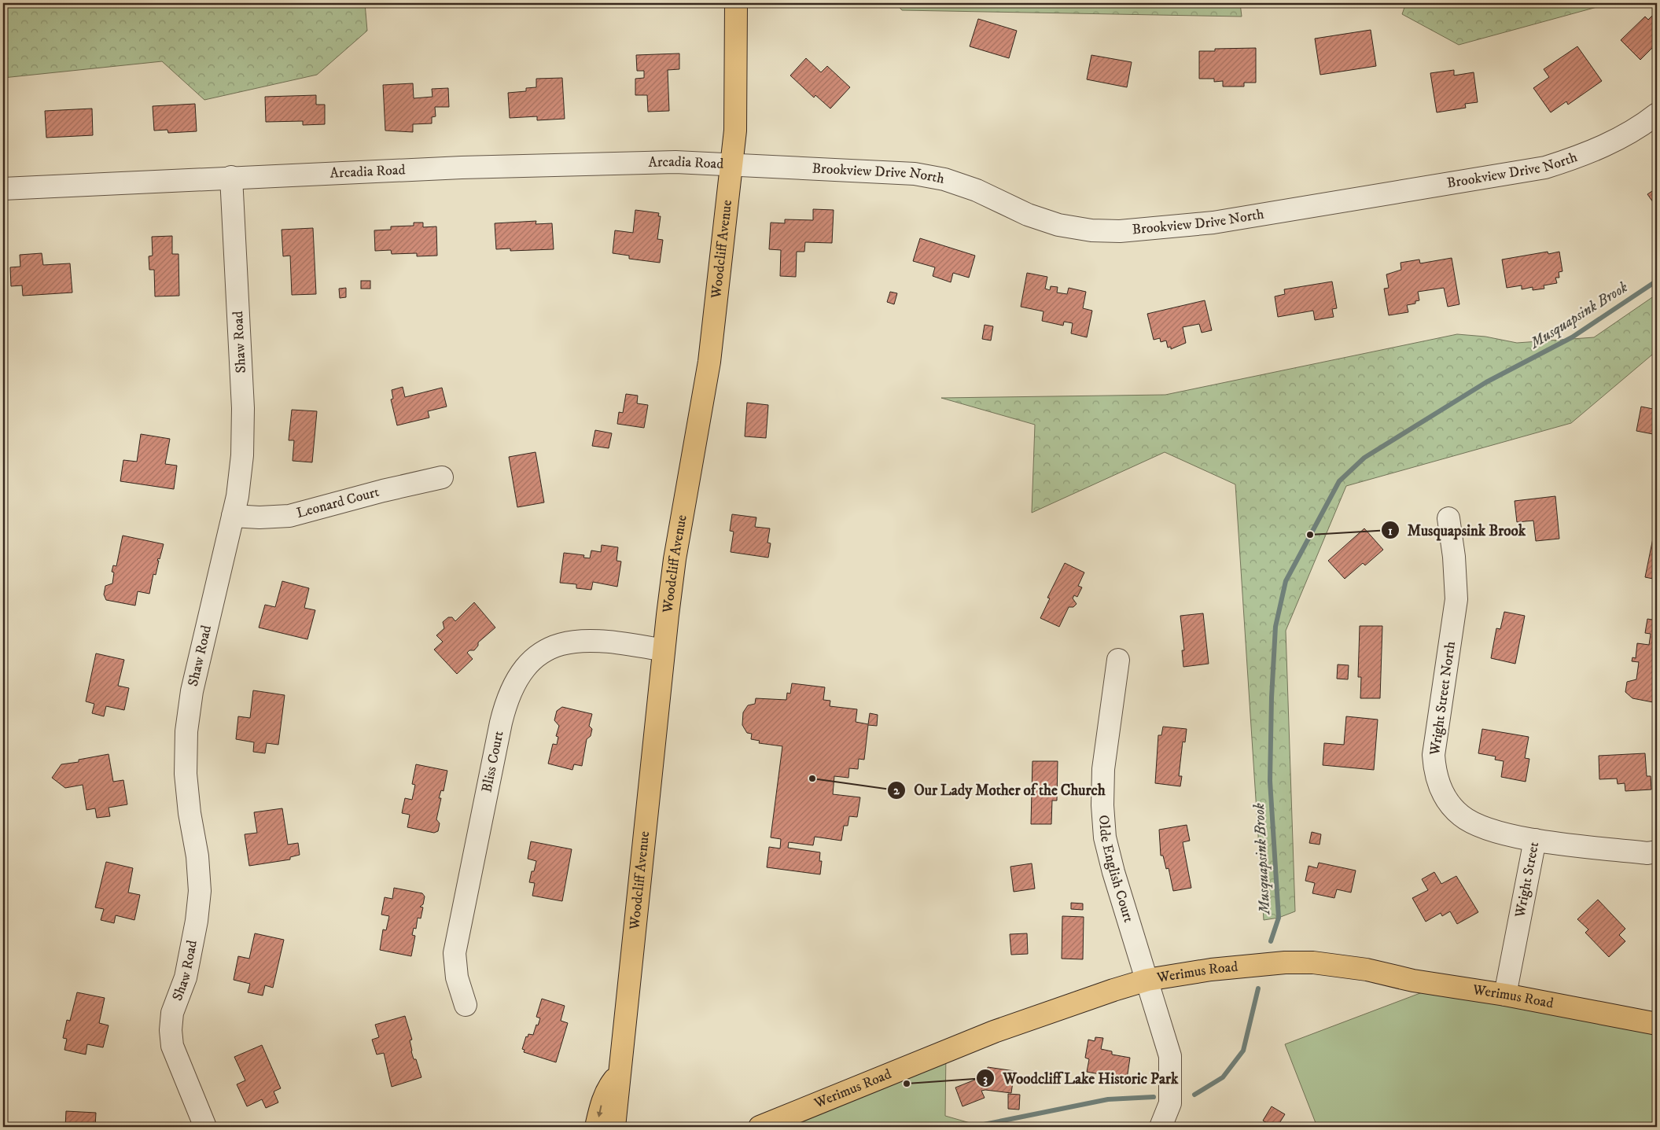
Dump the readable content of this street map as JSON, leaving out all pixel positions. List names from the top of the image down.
{
  "streets": {
    "main road": ["Woodcliff Avenue", "Werimus Road"],
    "street": [
      "Arcadia Road",
      "Brookview Drive North",
      "Shaw Road",
      "Leonard Court",
      "Wright Street North",
      "Bliss Court",
      "Olde English Court",
      "Wright Street"
    ]
  },
  "crossings": [
    ["Arcadia Road", "Brookview Drive North"],
    ["Arcadia Road", "Woodcliff Avenue"],
    ["Arcadia Road", "Shaw Road"],
    ["Brookview Drive North", "Woodcliff Avenue"],
    ["Woodcliff Avenue", "Bliss Court"],
    ["Shaw Road", "Leonard Court"],
    ["Wright Street North", "Wright Street"],
    ["Olde English Court", "Werimus Road"],
    ["Wright Street", "Werimus Road"]
  ],
  "water": ["Musquapsink Brook"],
  "places": ["Musquapsink Brook", "Our Lady Mother of the Church", "Woodcliff Lake Historic Park"]
}
